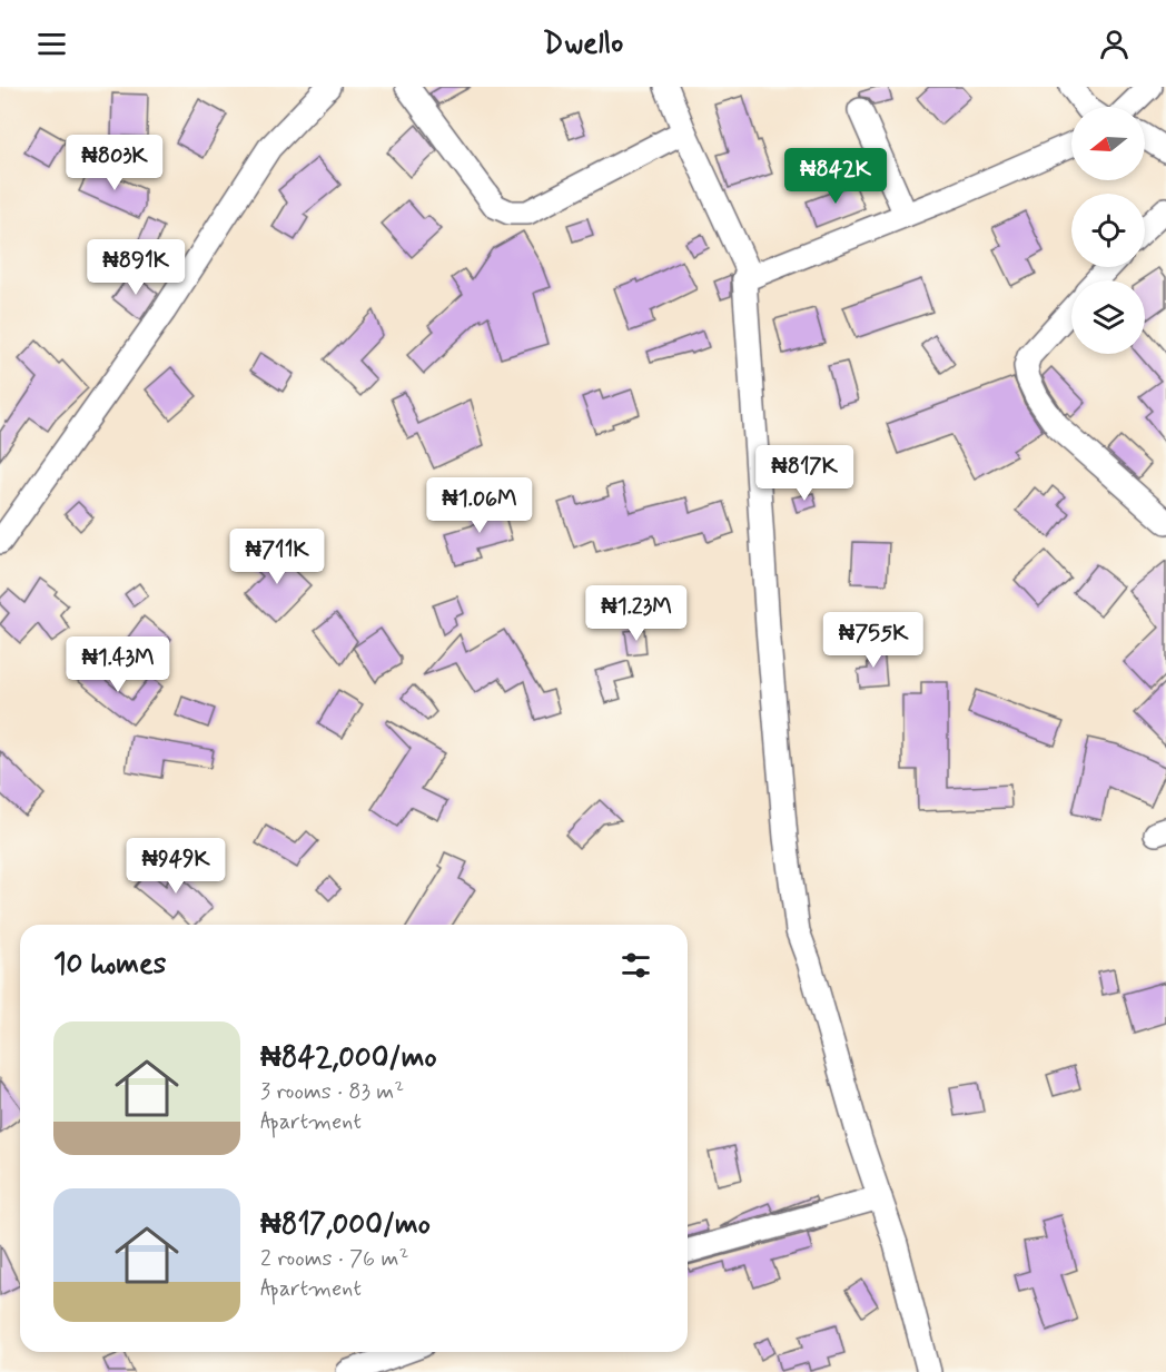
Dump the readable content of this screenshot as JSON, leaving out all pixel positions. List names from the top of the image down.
{
  "north": "left",
  "page": {
    "header": "Dwello",
    "price": [
      "₦803K",
      "₦842K",
      "₦891K",
      "₦817K",
      "₦1.06M",
      "₦711K",
      "₦1.23M",
      "₦755K",
      "₦1.43M",
      "₦949K"
    ],
    "heading": "10 homes",
    "list": [
      {
        "name": "₦842,000/mo",
        "note": "3 rooms · 83 m² · Apartment"
      },
      {
        "name": "₦817,000/mo",
        "note": "2 rooms · 76 m² · Apartment"
      }
    ]
  }
}
